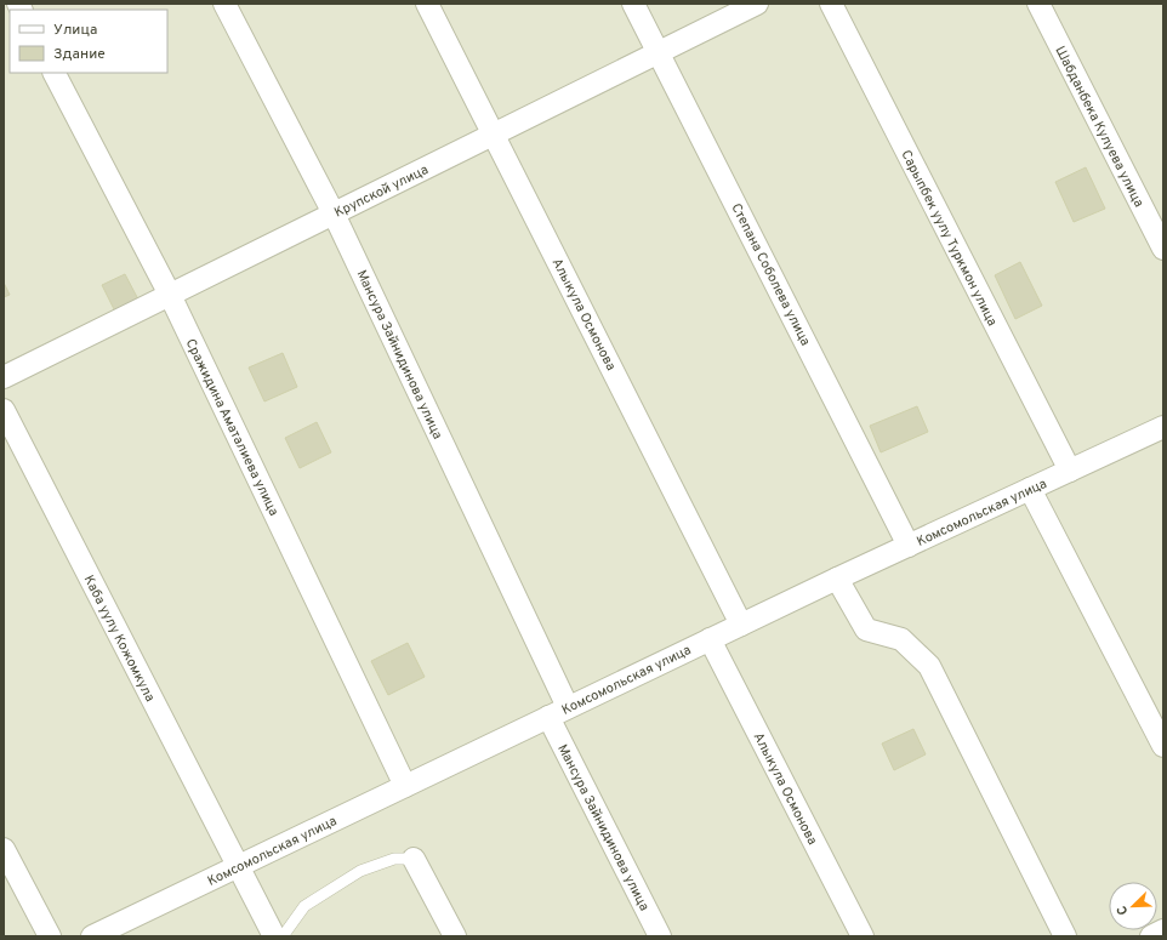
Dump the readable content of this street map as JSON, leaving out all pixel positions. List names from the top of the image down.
{
  "streets": {
    "street": [
      "Шабданбека Кулуева улица",
      "Крупской улица",
      "Сарыпбек уулу Туркмон улица",
      "Степана Соболева улица",
      "Алыкула Осмонова",
      "Мансура Зайнидинова улица",
      "Сражидина Аматалиева улица",
      "Комсомольская улица",
      "Каба уулу Кожомкула"
    ]
  },
  "crossings": [
    ["Крупской улица", "Степана Соболева улица"],
    ["Крупской улица", "Алыкула Осмонова"],
    ["Крупской улица", "Мансура Зайнидинова улица"],
    ["Крупской улица", "Сражидина Аматалиева улица"],
    ["Сарыпбек уулу Туркмон улица", "Комсомольская улица"],
    ["Степана Соболева улица", "Комсомольская улица"],
    ["Алыкула Осмонова", "Комсомольская улица"],
    ["Мансура Зайнидинова улица", "Комсомольская улица"],
    ["Сражидина Аматалиева улица", "Комсомольская улица"],
    ["Комсомольская улица", "Каба уулу Кожомкула"]
  ],
  "legend": ["Улица", "Здание"],
  "north": "bottom left"
}
